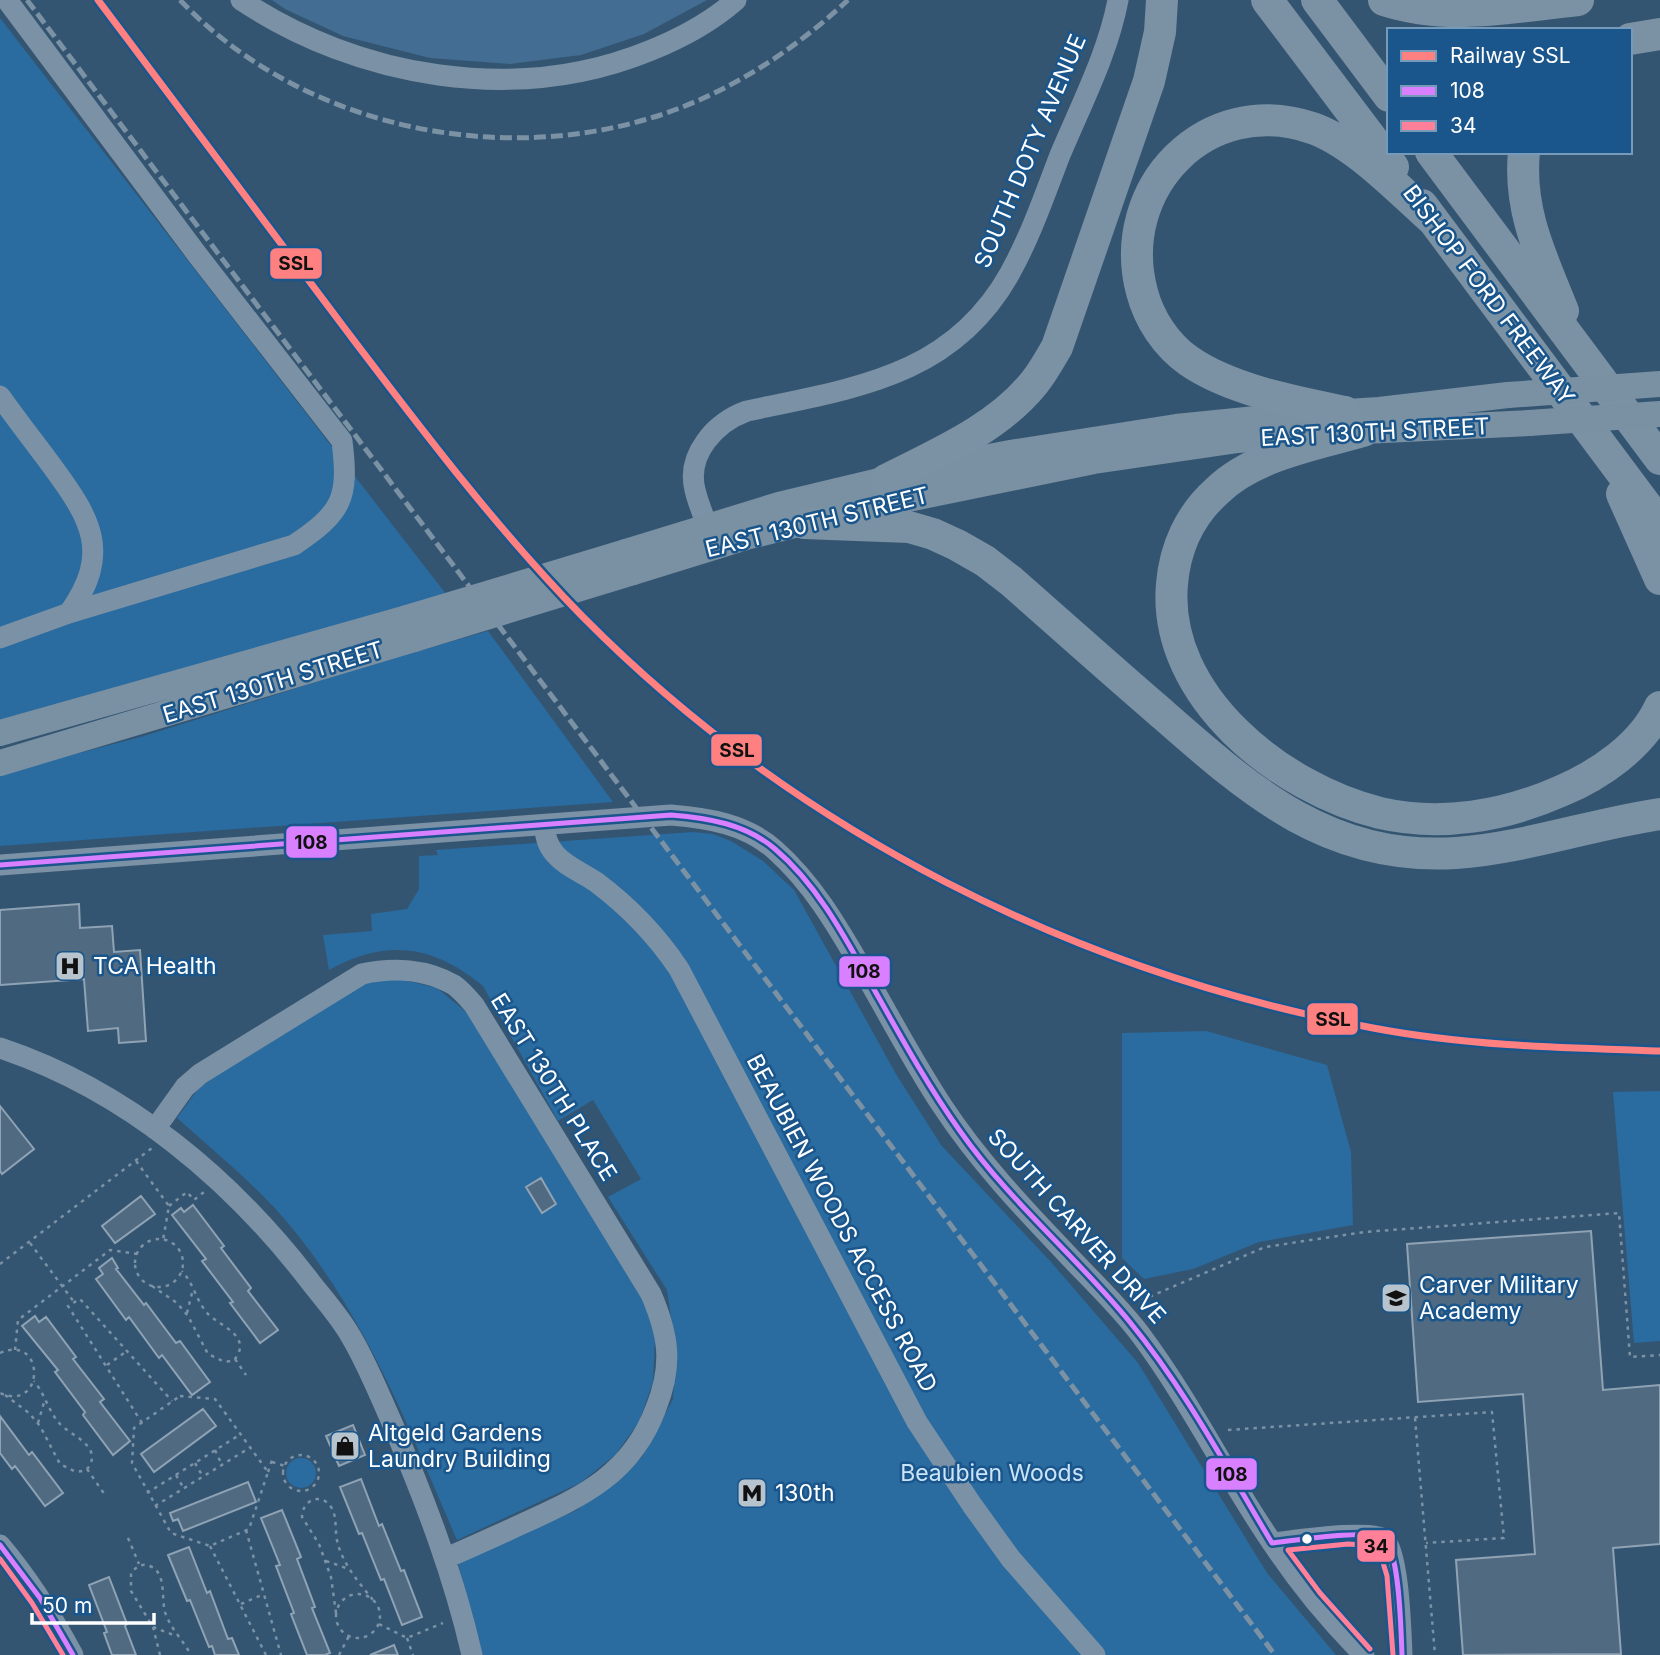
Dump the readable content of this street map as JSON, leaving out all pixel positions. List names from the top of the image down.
{
  "streets": {
    "highway": ["BISHOP FORD FREEWAY"],
    "main road": ["EAST 130TH STREET"],
    "street": [
      "SOUTH DOTY AVENUE",
      "EAST 130TH PLACE",
      "BEAUBIEN WOODS ACCESS ROAD",
      "SOUTH CARVER DRIVE"
    ]
  },
  "crossings": [
    ["SOUTH DOTY AVENUE", "EAST 130TH STREET"],
    ["BEAUBIEN WOODS ACCESS ROAD", "SOUTH CARVER DRIVE"]
  ],
  "parks": ["Beaubien Woods"],
  "places": {
    "hospital": ["TCA Health"],
    "school or university": ["Carver Military Academy"],
    "shop": ["Altgeld Gardens Laundry Building"],
    "metro station": ["130th"]
  },
  "lines": ["rail line SSL", "transit line 108", "transit line 34"],
  "legend": ["Railway SSL", "108", "34"],
  "scale_bar": "50 m"
}
